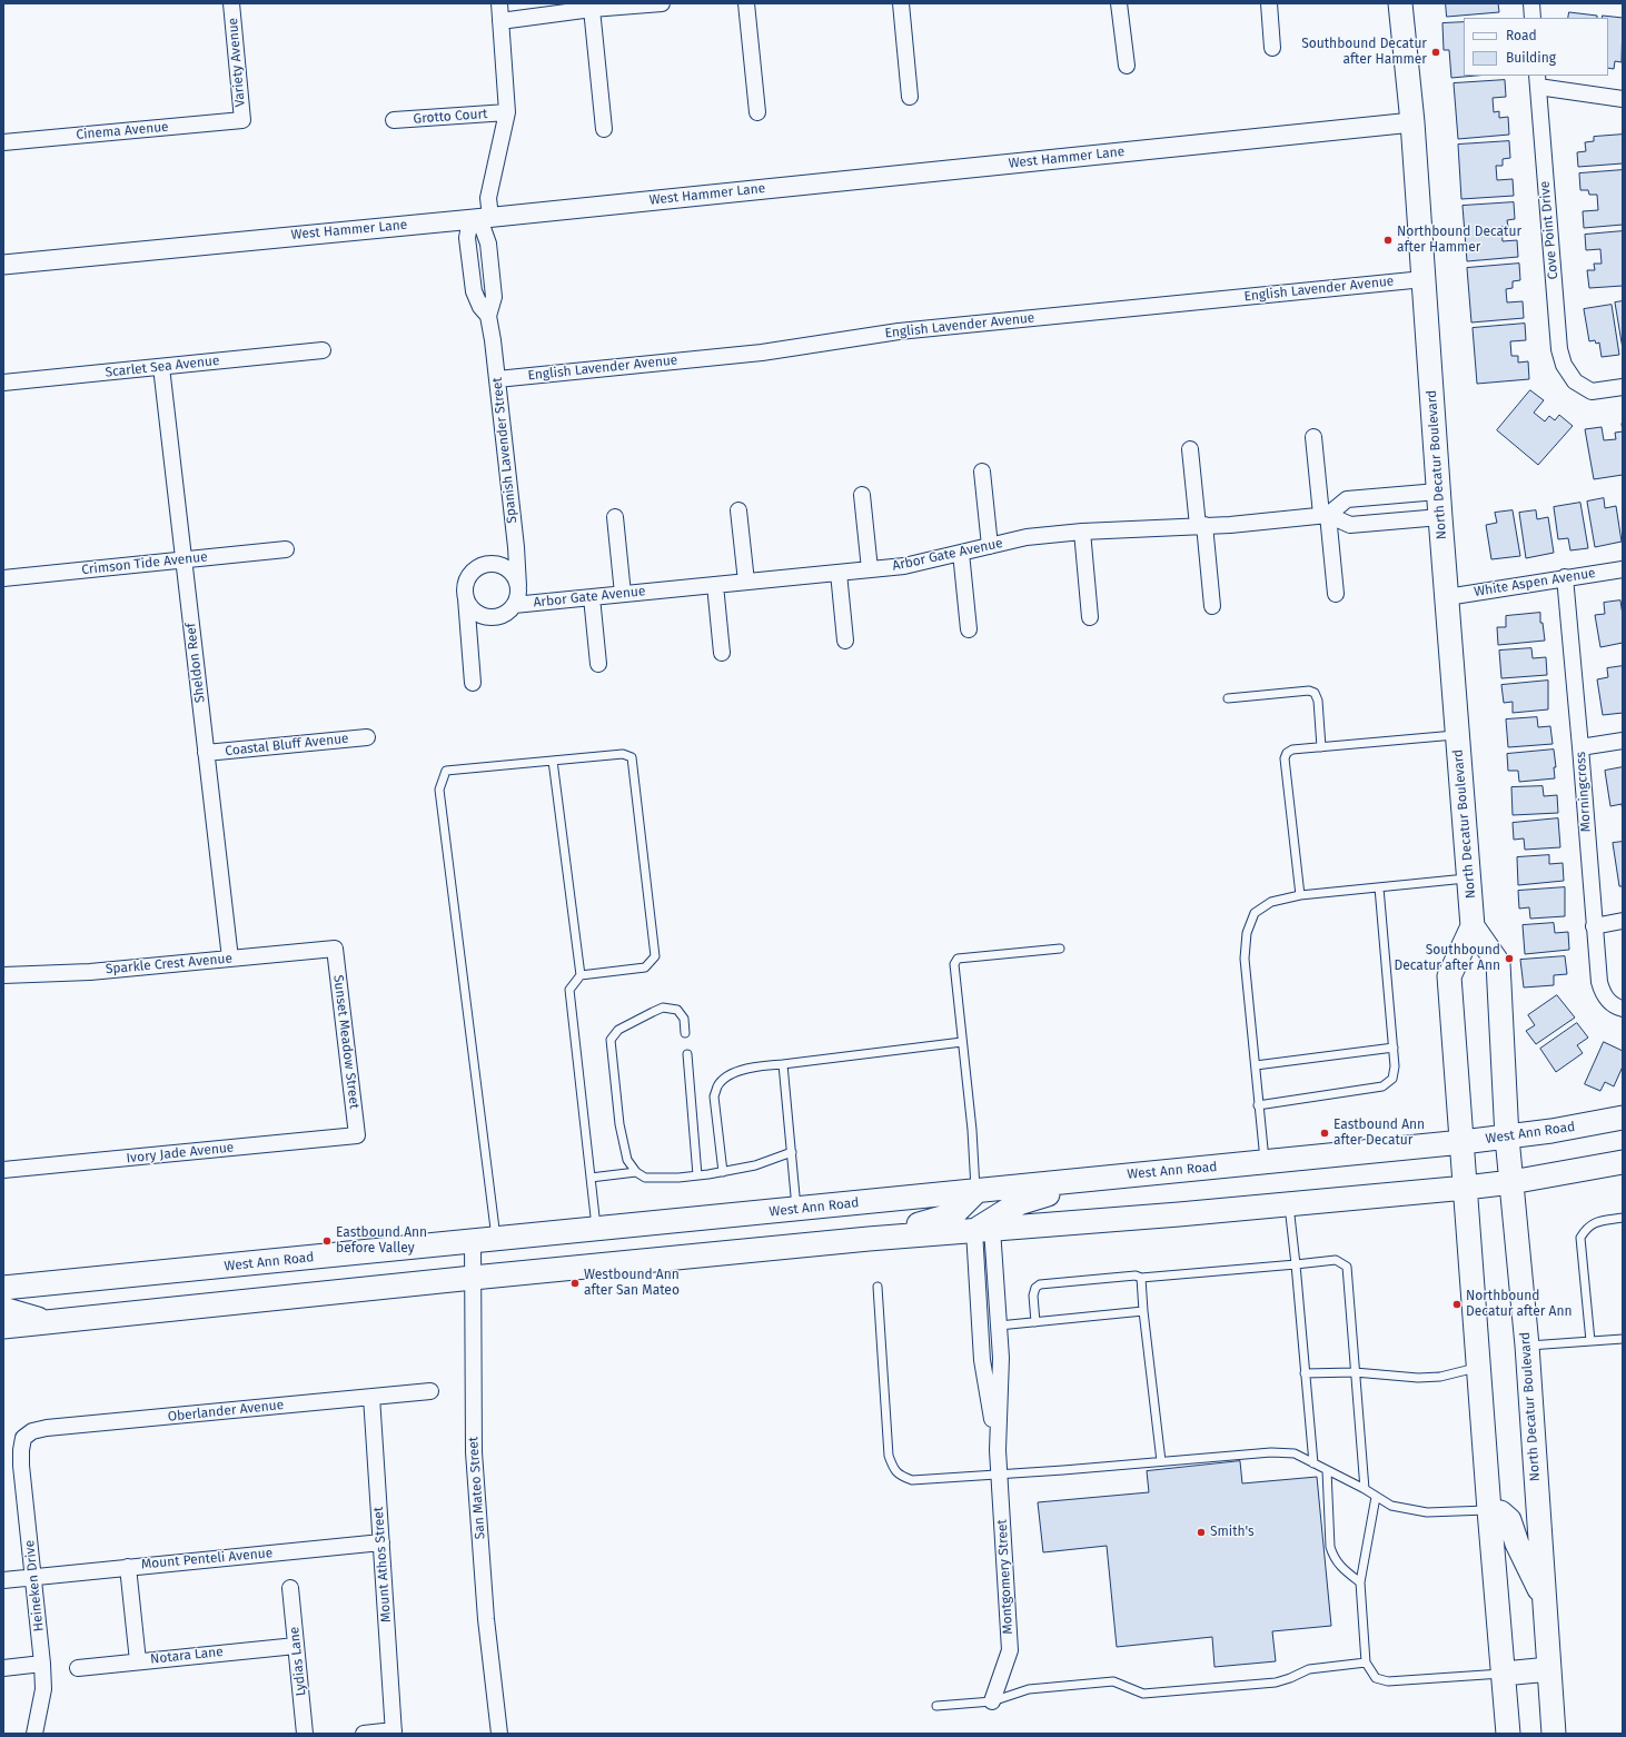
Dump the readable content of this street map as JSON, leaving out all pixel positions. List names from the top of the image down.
{
  "streets": {
    "main road": ["North Decatur Boulevard", "West Ann Road"],
    "street": [
      "Variety Avenue",
      "Grotto Court",
      "Cinema Avenue",
      "West Hammer Lane",
      "Cove Point Drive",
      "English Lavender Avenue",
      "Scarlet Sea Avenue",
      "Spanish Lavender Street",
      "Arbor Gate Avenue",
      "Crimson Tide Avenue",
      "White Aspen Avenue",
      "Sheldon Reef",
      "Coastal Bluff Avenue",
      "Morningcross",
      "Sparkle Crest Avenue",
      "Sunset Meadow Street",
      "Ivory Jade Avenue",
      "Oberlander Avenue",
      "San Mateo Street",
      "Mount Penteli Avenue",
      "Mount Athos Street",
      "Montgomery Street",
      "Heineken Drive",
      "Notara Lane",
      "Lydias Lane"
    ]
  },
  "crossings": [
    ["Variety Avenue", "Cinema Avenue"],
    ["West Hammer Lane", "Spanish Lavender Street"],
    ["West Hammer Lane", "North Decatur Boulevard"],
    ["English Lavender Avenue", "Spanish Lavender Street"],
    ["English Lavender Avenue", "North Decatur Boulevard"],
    ["Scarlet Sea Avenue", "Sheldon Reef"],
    ["Spanish Lavender Street", "Arbor Gate Avenue"],
    ["North Decatur Boulevard", "White Aspen Avenue"],
    ["North Decatur Boulevard", "West Ann Road"],
    ["Crimson Tide Avenue", "Sheldon Reef"],
    ["White Aspen Avenue", "Morningcross"],
    ["Sheldon Reef", "Coastal Bluff Avenue"],
    ["Sheldon Reef", "Sparkle Crest Avenue"],
    ["Sparkle Crest Avenue", "Sunset Meadow Street"],
    ["Sunset Meadow Street", "Ivory Jade Avenue"],
    ["West Ann Road", "San Mateo Street"],
    ["Oberlander Avenue", "Mount Athos Street"],
    ["Oberlander Avenue", "Heineken Drive"],
    ["Mount Penteli Avenue", "Mount Athos Street"],
    ["Mount Penteli Avenue", "Heineken Drive"],
    ["Notara Lane", "Lydias Lane"]
  ],
  "places": [
    "Southbound Decatur after Hammer",
    "Northbound Decatur after Hammer",
    "Southbound Decatur after Ann",
    "Eastbound Ann after Decatur",
    "Eastbound Ann before Valley",
    "Westbound Ann after San Mateo",
    "Northbound Decatur after Ann",
    "Smith's"
  ],
  "legend": ["Road", "Building"]
}
